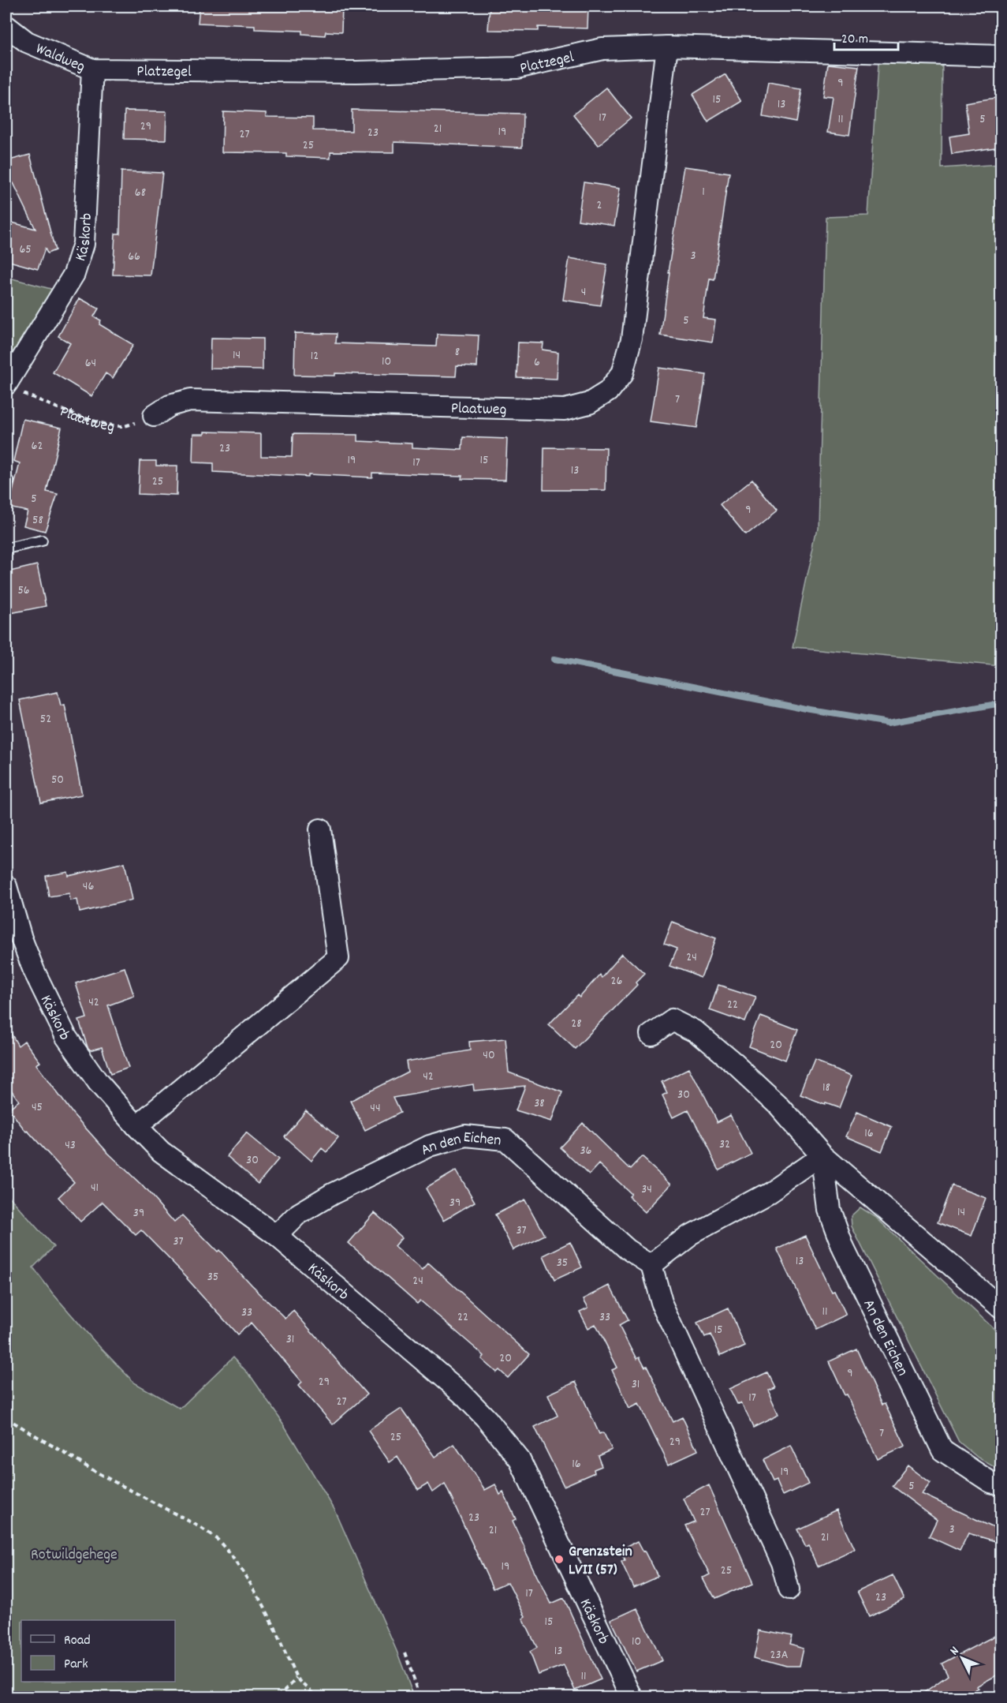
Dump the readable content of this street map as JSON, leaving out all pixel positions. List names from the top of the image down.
{
  "streets": {
    "street": [
      "Waldweg",
      "Platzegel",
      "Käskorb",
      "Plaatweg",
      "An den Eichen"
    ]
  },
  "crossings": [
    ["Waldweg", "Platzegel"],
    ["Waldweg", "Käskorb"],
    ["Platzegel", "Käskorb"],
    ["Platzegel", "Plaatweg"],
    ["Käskorb", "Plaatweg"],
    ["Käskorb", "An den Eichen"]
  ],
  "parks": ["Rotwildgehege"],
  "places": ["Grenzstein LVII (57)"],
  "house_numbers": [
    "9",
    "15",
    "13",
    "17",
    "11",
    "5",
    "29",
    "21",
    "19",
    "23",
    "27",
    "25",
    "1",
    "68",
    "2",
    "65",
    "3",
    "66",
    "4",
    "5",
    "8",
    "14",
    "12",
    "10",
    "6",
    "64",
    "7",
    "62",
    "23",
    "19",
    "15",
    "17",
    "13",
    "25",
    "5",
    "9",
    "58",
    "56",
    "52",
    "50",
    "46",
    "24",
    "26",
    "42",
    "22",
    "28",
    "20",
    "40",
    "42",
    "18",
    "30",
    "38",
    "45",
    "44",
    "16",
    "32",
    "43",
    "36",
    "30",
    "41",
    "34",
    "39",
    "14",
    "39",
    "37",
    "37",
    "13",
    "35",
    "35",
    "24",
    "11",
    "33",
    "22",
    "33",
    "15",
    "31",
    "20",
    "9",
    "29",
    "31",
    "17",
    "27",
    "7",
    "25",
    "29",
    "16",
    "19",
    "5",
    "27",
    "23",
    "3",
    "21",
    "21",
    "19",
    "25",
    "17",
    "23",
    "15",
    "10",
    "13",
    "23A",
    "11"
  ],
  "legend": ["Road", "Park"],
  "scale_bar": "20 m",
  "north": "top left"
}
